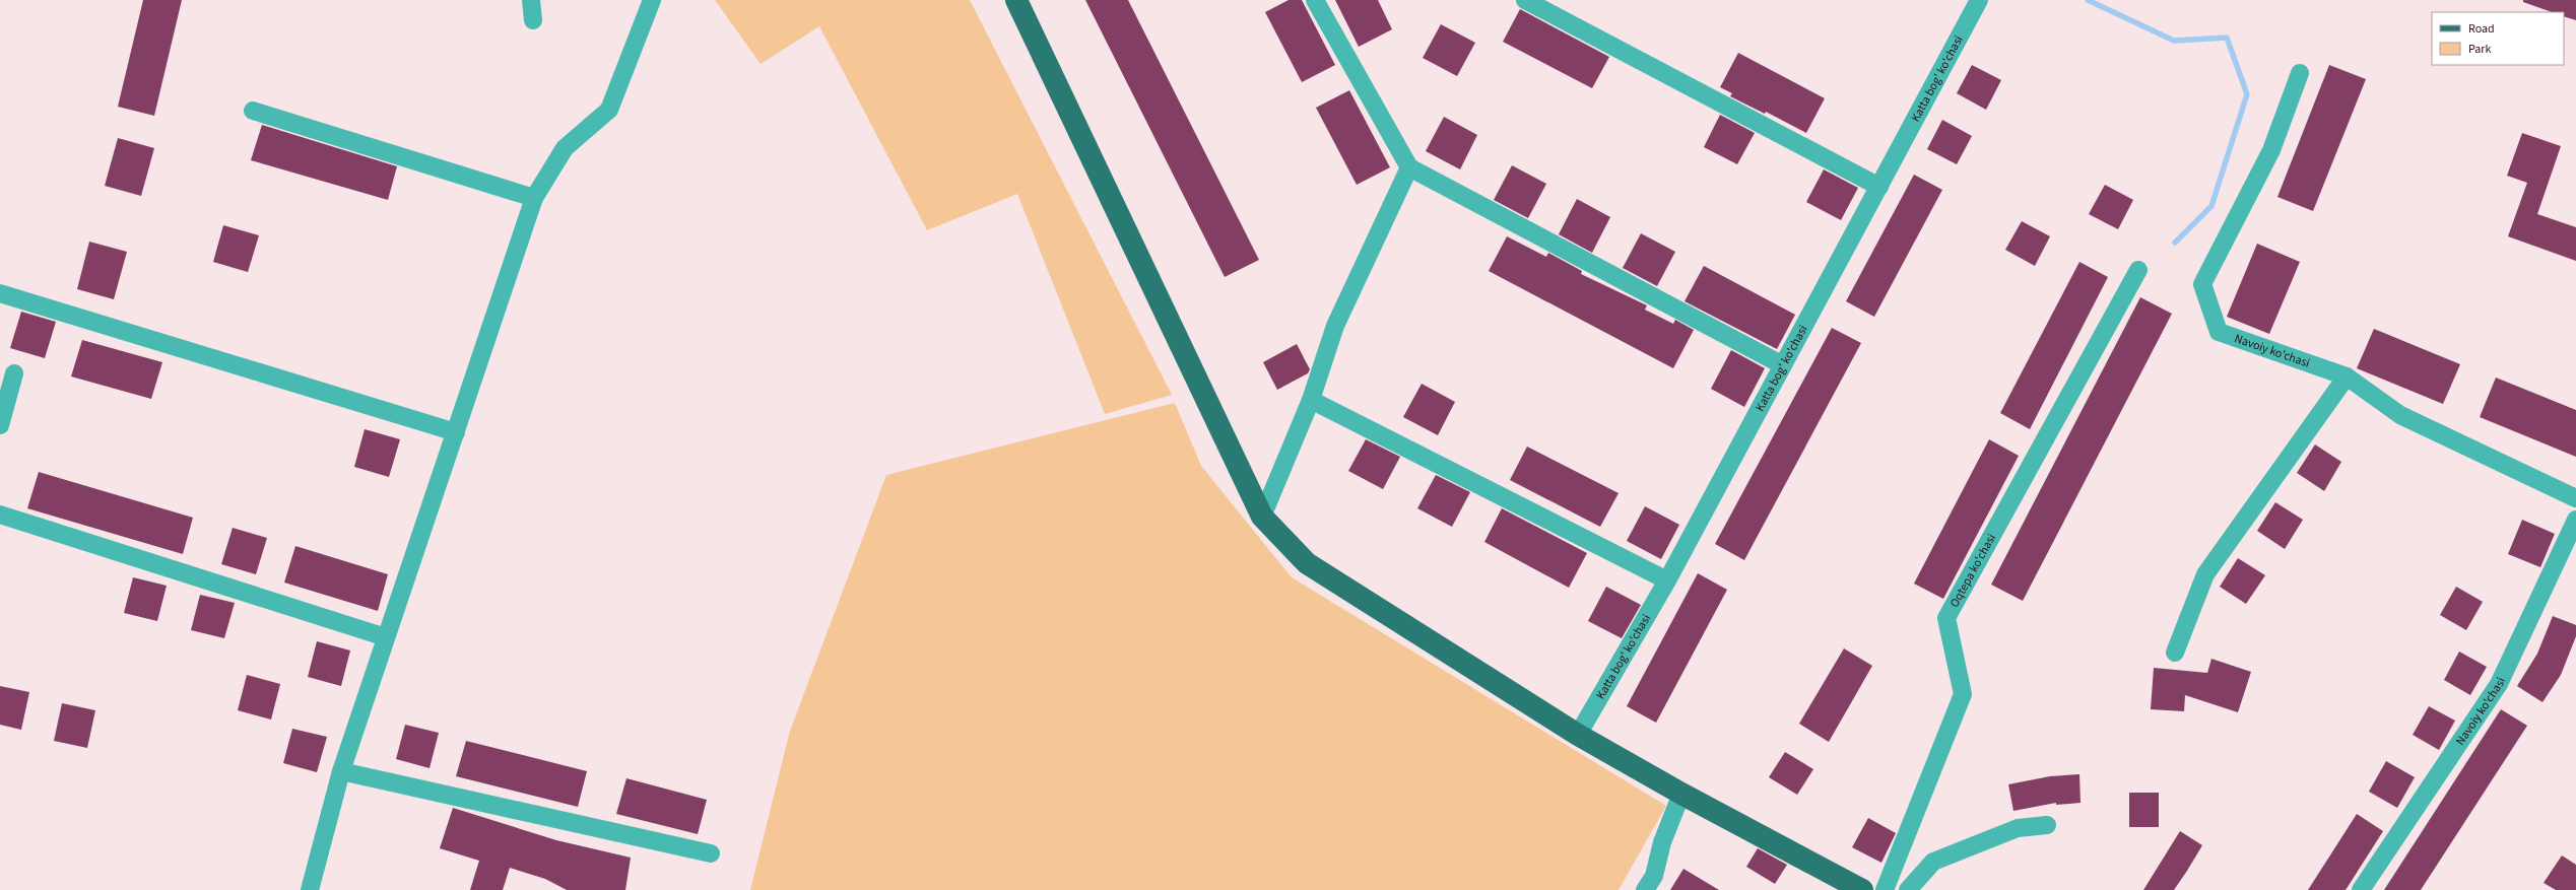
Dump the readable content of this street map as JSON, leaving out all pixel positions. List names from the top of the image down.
{
  "streets": {
    "street": ["Katta bog' ko'chasi", "Navoiy ko'chasi", "Oqtepa ko'chasi"]
  },
  "legend": ["Road", "Park"]
}
